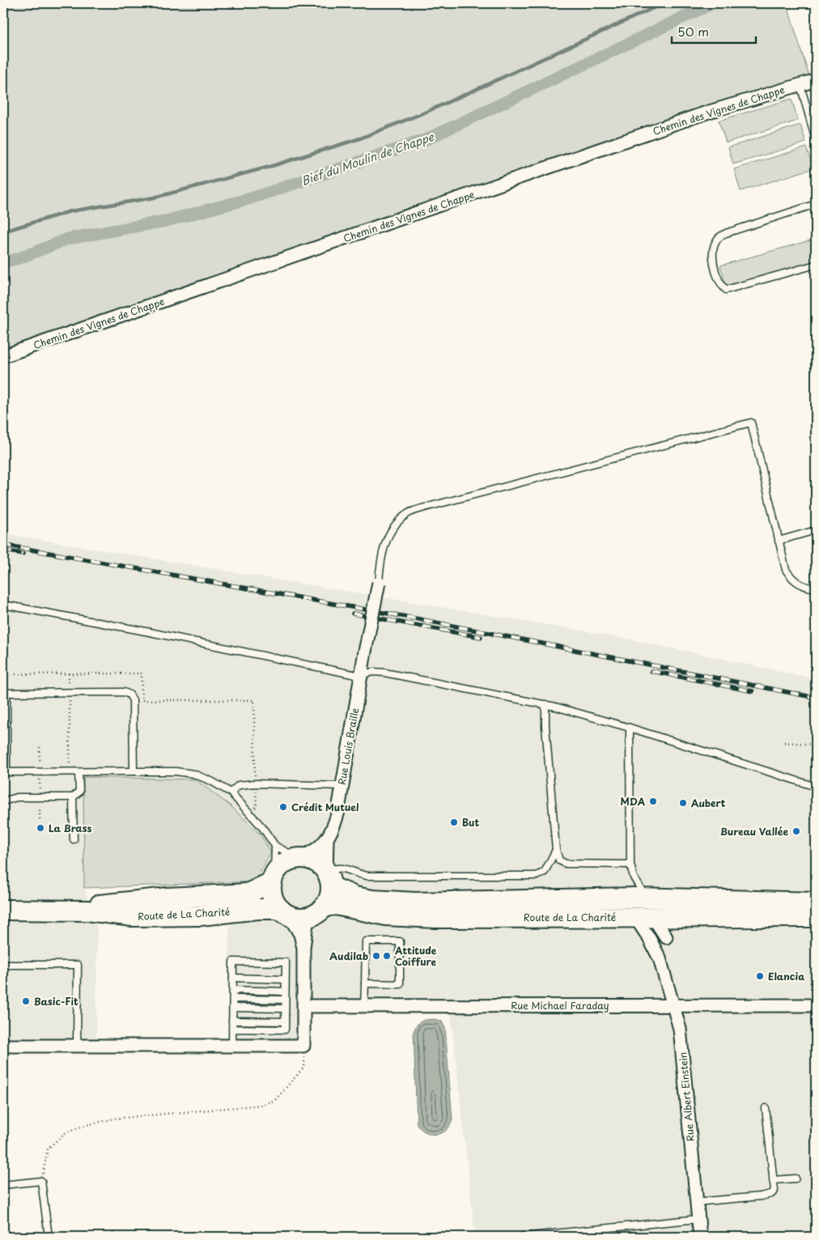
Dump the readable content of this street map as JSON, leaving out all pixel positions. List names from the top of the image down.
{
  "streets": {
    "main road": ["Route de La Charité"],
    "street": [
      "Chemin des Vignes de Chappe",
      "Rue Louis Braille",
      "Rue Michael Faraday",
      "Rue Albert Einstein"
    ]
  },
  "crossings": [
    ["Rue Louis Braille", "Route de La Charité"],
    ["Route de La Charité", "Rue Albert Einstein"],
    ["Rue Michael Faraday", "Rue Albert Einstein"]
  ],
  "water": ["Bief du Moulin de Chappe"],
  "places": [
    "MDA",
    "Aubert",
    "Crédit Mutuel",
    "But",
    "La Brass",
    "Bureau Vallée",
    "Audilab",
    "Attitude Coiffure",
    "Elancia",
    "Basic-Fit"
  ],
  "scale_bar": "50 m"
}
